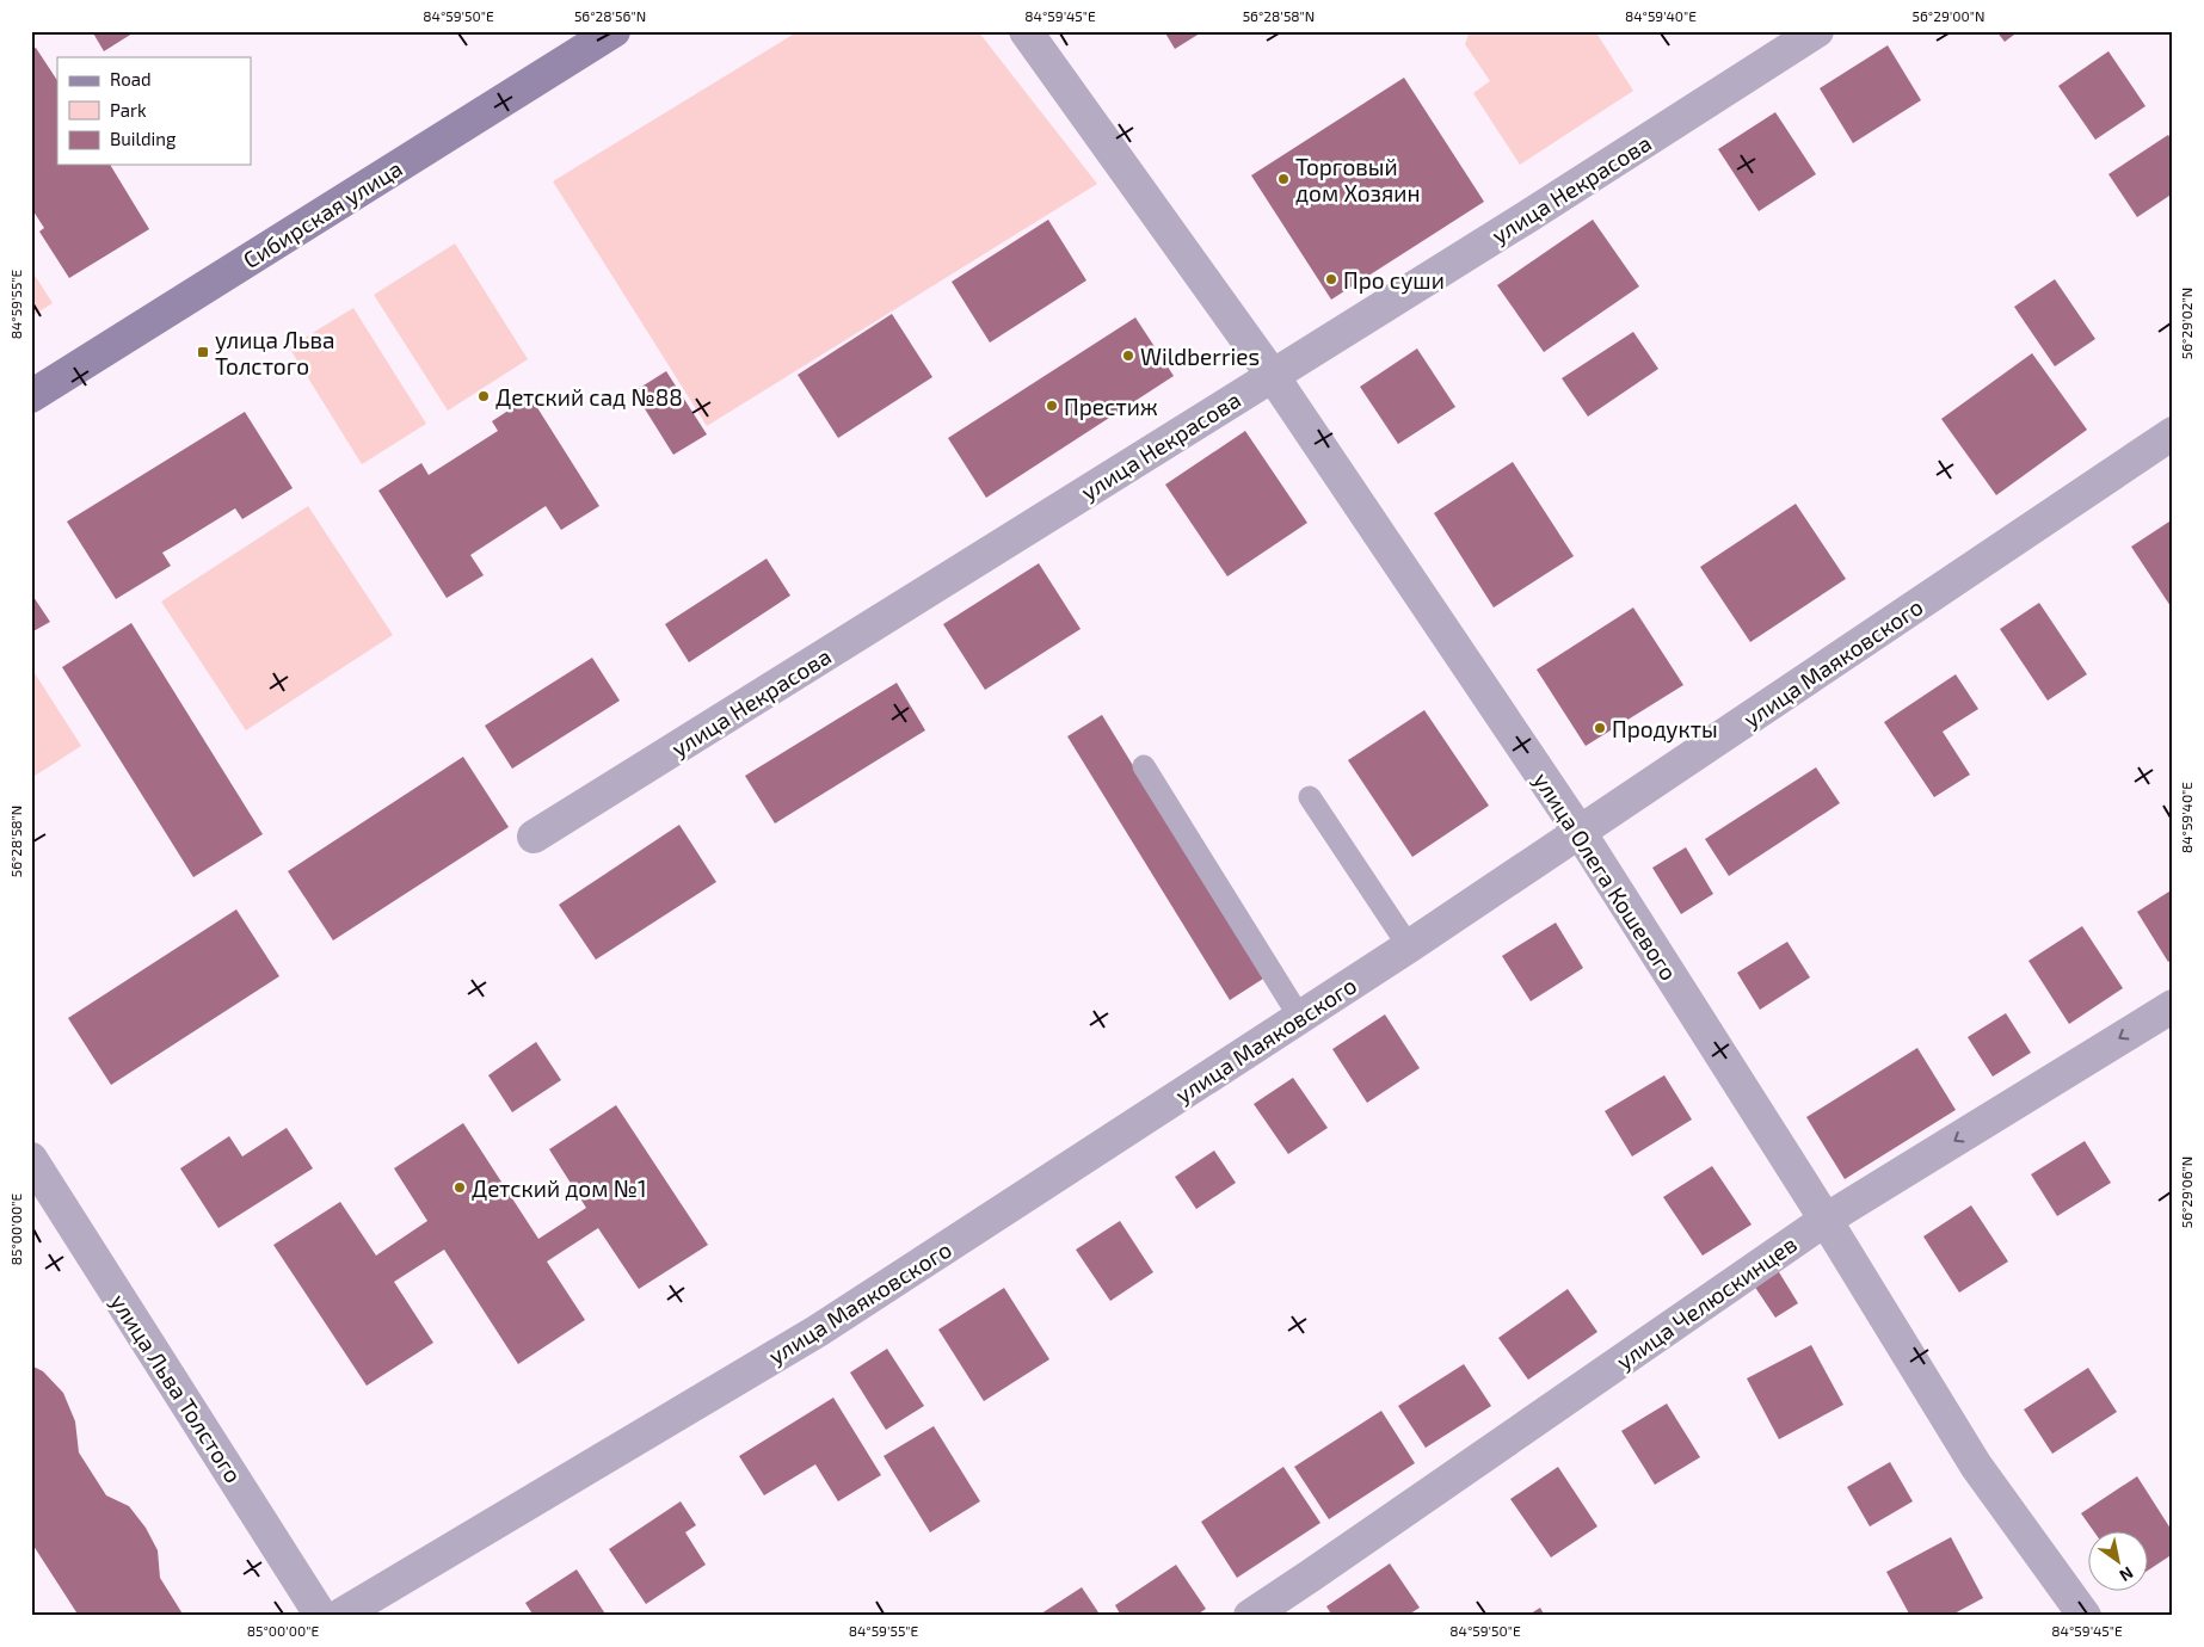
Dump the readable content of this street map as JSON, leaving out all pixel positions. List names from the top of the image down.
{
  "streets": {
    "main road": ["Сибирская улица"],
    "street": [
      "улица Некрасова",
      "улица Маяковского",
      "улица Олега Кошевого",
      "улица Челюскинцев",
      "улица Льва Толстого"
    ]
  },
  "crossings": [
    ["улица Некрасова", "улица Олега Кошевого"],
    ["улица Маяковского", "улица Олега Кошевого"],
    ["улица Олега Кошевого", "улица Челюскинцев"]
  ],
  "one_way": ["улица Челюскинцев"],
  "places": {
    "other": [
      "Торговый дом Хозяин",
      "Про суши",
      "Wildberries",
      "Детский сад №88",
      "Престиж",
      "Продукты",
      "Детский дом №1"
    ],
    "transit": ["улица Льва Толстого"]
  },
  "legend": ["Road", "Park", "Building"],
  "north": "bottom right",
  "coordinates": [
    "84°59'50\"E",
    "56°28'56\"N",
    "84°59'45\"E",
    "56°28'58\"N",
    "84°59'40\"E",
    "56°29'00\"N",
    "84°59'55\"E",
    "56°29'02\"N",
    "56°29'06\"N",
    "85°00'00\"E"
  ]
}
